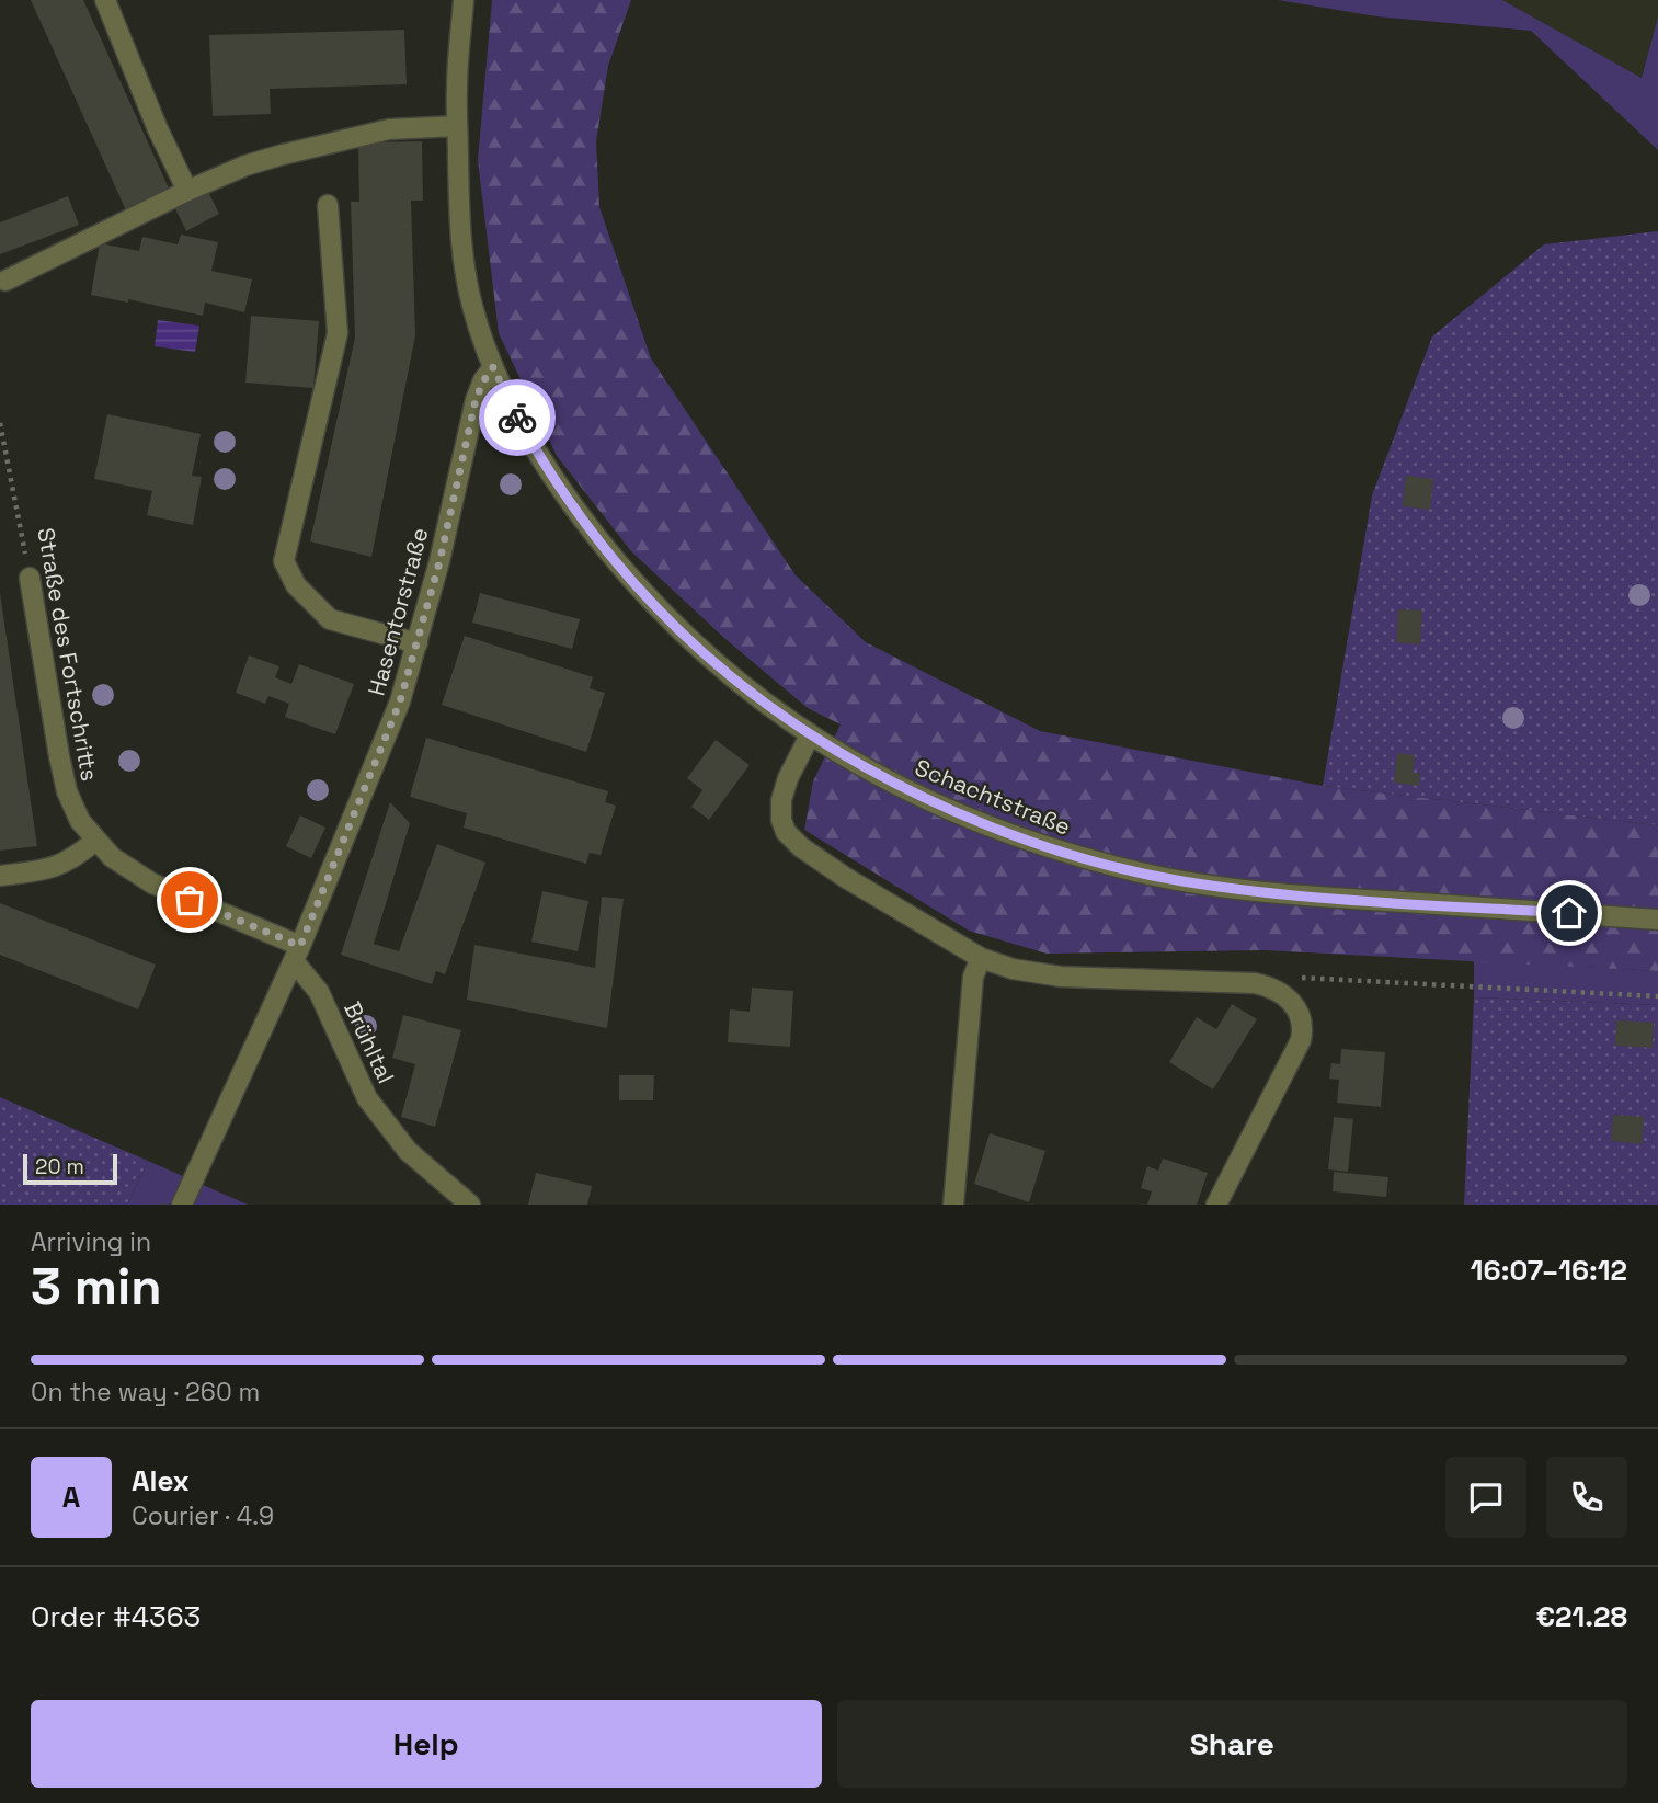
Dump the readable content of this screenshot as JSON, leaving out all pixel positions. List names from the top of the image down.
{
  "streets": {
    "street": [
      "Hasentorstraße",
      "Straße des Fortschritts",
      "Schachtstraße",
      "Brühltal"
    ]
  },
  "crossings": [
    ["Hasentorstraße", "Straße des Fortschritts"],
    ["Hasentorstraße", "Schachtstraße"],
    ["Hasentorstraße", "Brühltal"],
    ["Straße des Fortschritts", "Brühltal"]
  ],
  "scale_bar": "20 m",
  "page": {
    "scale": "20 m",
    "heading": ["3 min", "Arriving in", "16:07–16:12"],
    "panel": [
      "Alex",
      "Courier · 4.9",
      "Order #4363",
      "€21.28"
    ],
    "bar": "On the way · 260 m",
    "round": "A",
    "buttons": ["Help", "Share"]
  }
}
